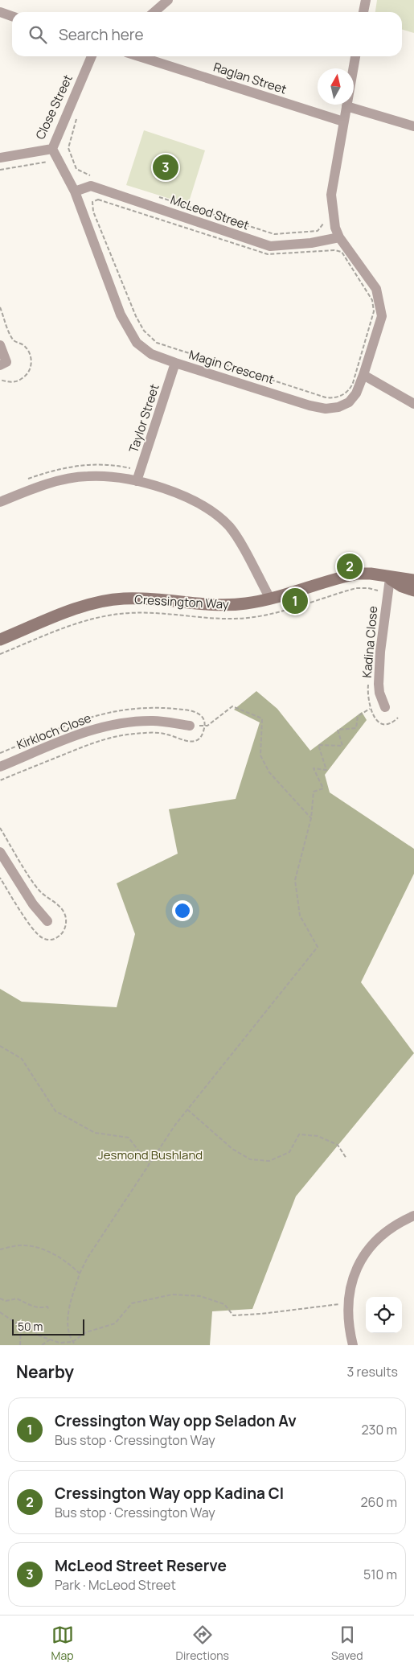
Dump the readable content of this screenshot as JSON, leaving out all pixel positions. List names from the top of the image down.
{
  "streets": {
    "street": [
      "Raglan Street",
      "Close Street",
      "McLeod Street",
      "Magin Crescent",
      "Taylor Street",
      "Cressington Way",
      "Kadina Close",
      "Kirkloch Close"
    ]
  },
  "crossings": [
    ["Close Street", "Magin Crescent"],
    ["McLeod Street", "Magin Crescent"],
    ["Magin Crescent", "Taylor Street"],
    ["Cressington Way", "Kadina Close"]
  ],
  "parks": ["Jesmond Bushland"],
  "scale_bar": "50 m",
  "north": "top",
  "page": {
    "search": "Search here",
    "pins": ["3", "2", "1"],
    "scale": "50 m",
    "heading": ["Nearby", "3 results"],
    "list": [
      {
        "mark": "1",
        "name": "Cressington Way opp Seladon Av",
        "note": "Bus stop · Cressington Way",
        "value": "230 m"
      },
      {
        "mark": "2",
        "name": "Cressington Way opp Kadina Cl",
        "note": "Bus stop · Cressington Way",
        "value": "260 m"
      },
      {
        "mark": "3",
        "name": "McLeod Street Reserve",
        "note": "Park · McLeod Street",
        "value": "510 m"
      }
    ],
    "nav": ["Map", "Directions", "Saved"]
  }
}
